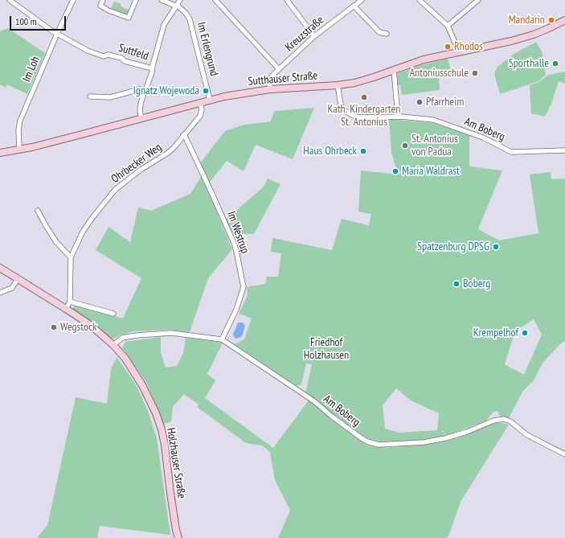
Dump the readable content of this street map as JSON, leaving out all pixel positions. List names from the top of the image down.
{
  "streets": {
    "street": [
      "Kreuzstraße",
      "Im Erlengrund",
      "Suttfeld",
      "Im Loh",
      "Sutthauser Straße",
      "Am Boberg",
      "Ohrbecker Weg",
      "Im Westrup",
      "Holzhauser Straße"
    ]
  },
  "crossings": [
    ["Kreuzstraße", "Sutthauser Straße"],
    ["Im Erlengrund", "Sutthauser Straße"],
    ["Suttfeld", "Im Loh"],
    ["Im Loh", "Sutthauser Straße"],
    ["Sutthauser Straße", "Am Boberg"],
    ["Sutthauser Straße", "Ohrbecker Weg"],
    ["Am Boberg", "Im Westrup"],
    ["Am Boberg", "Holzhauser Straße"],
    ["Ohrbecker Weg", "Im Westrup"],
    ["Ohrbecker Weg", "Holzhauser Straße"]
  ],
  "parks": ["Friedhof Holzhausen"],
  "places": [
    "Mandarin",
    "Rhodos",
    "Sporthalle",
    "Antoniusschule",
    "Ignatz Wojewoda",
    "Kath. Kindergarten St. Antonius",
    "Pfarrheim",
    "St. Antonius von Padua",
    "Haus Ohrbeck",
    "Maria Waldrast",
    "Spatzenburg DPSG",
    "Boberg",
    "Wegstock",
    "Krempelhof"
  ],
  "scale_bar": "100 m"
}
